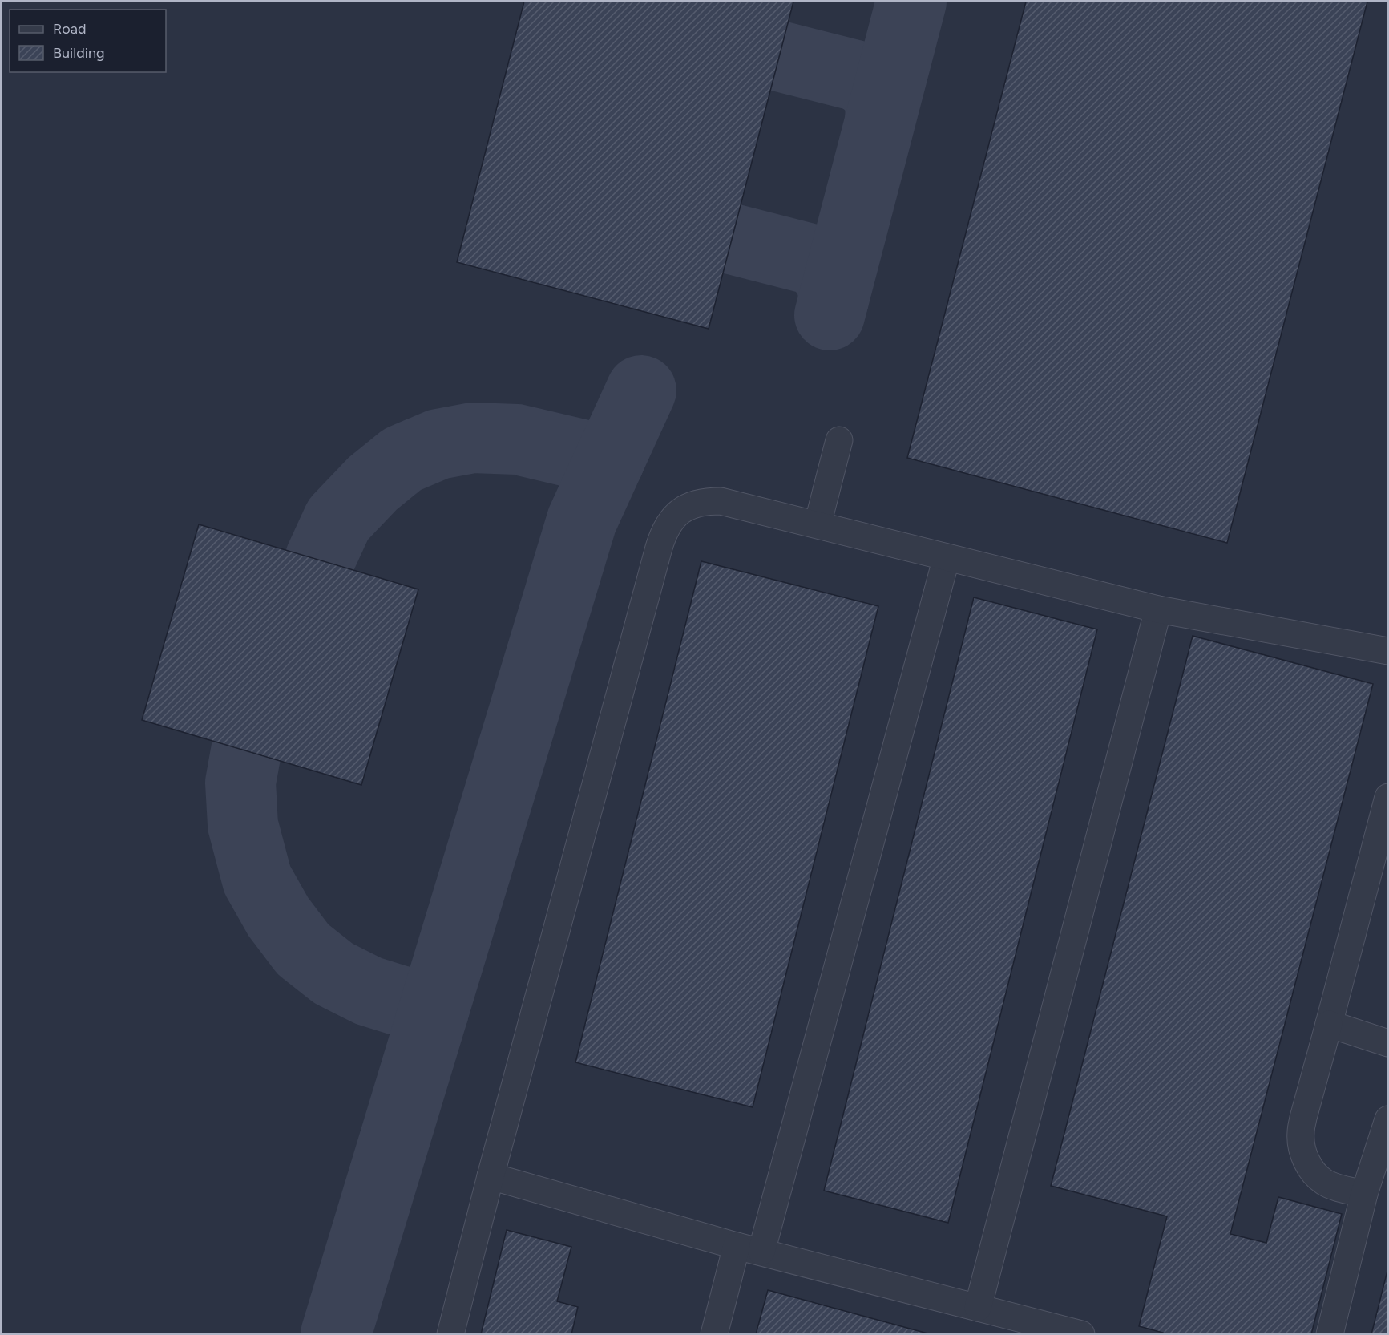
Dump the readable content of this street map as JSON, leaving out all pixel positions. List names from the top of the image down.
{
  "legend": ["Road", "Building"]
}
